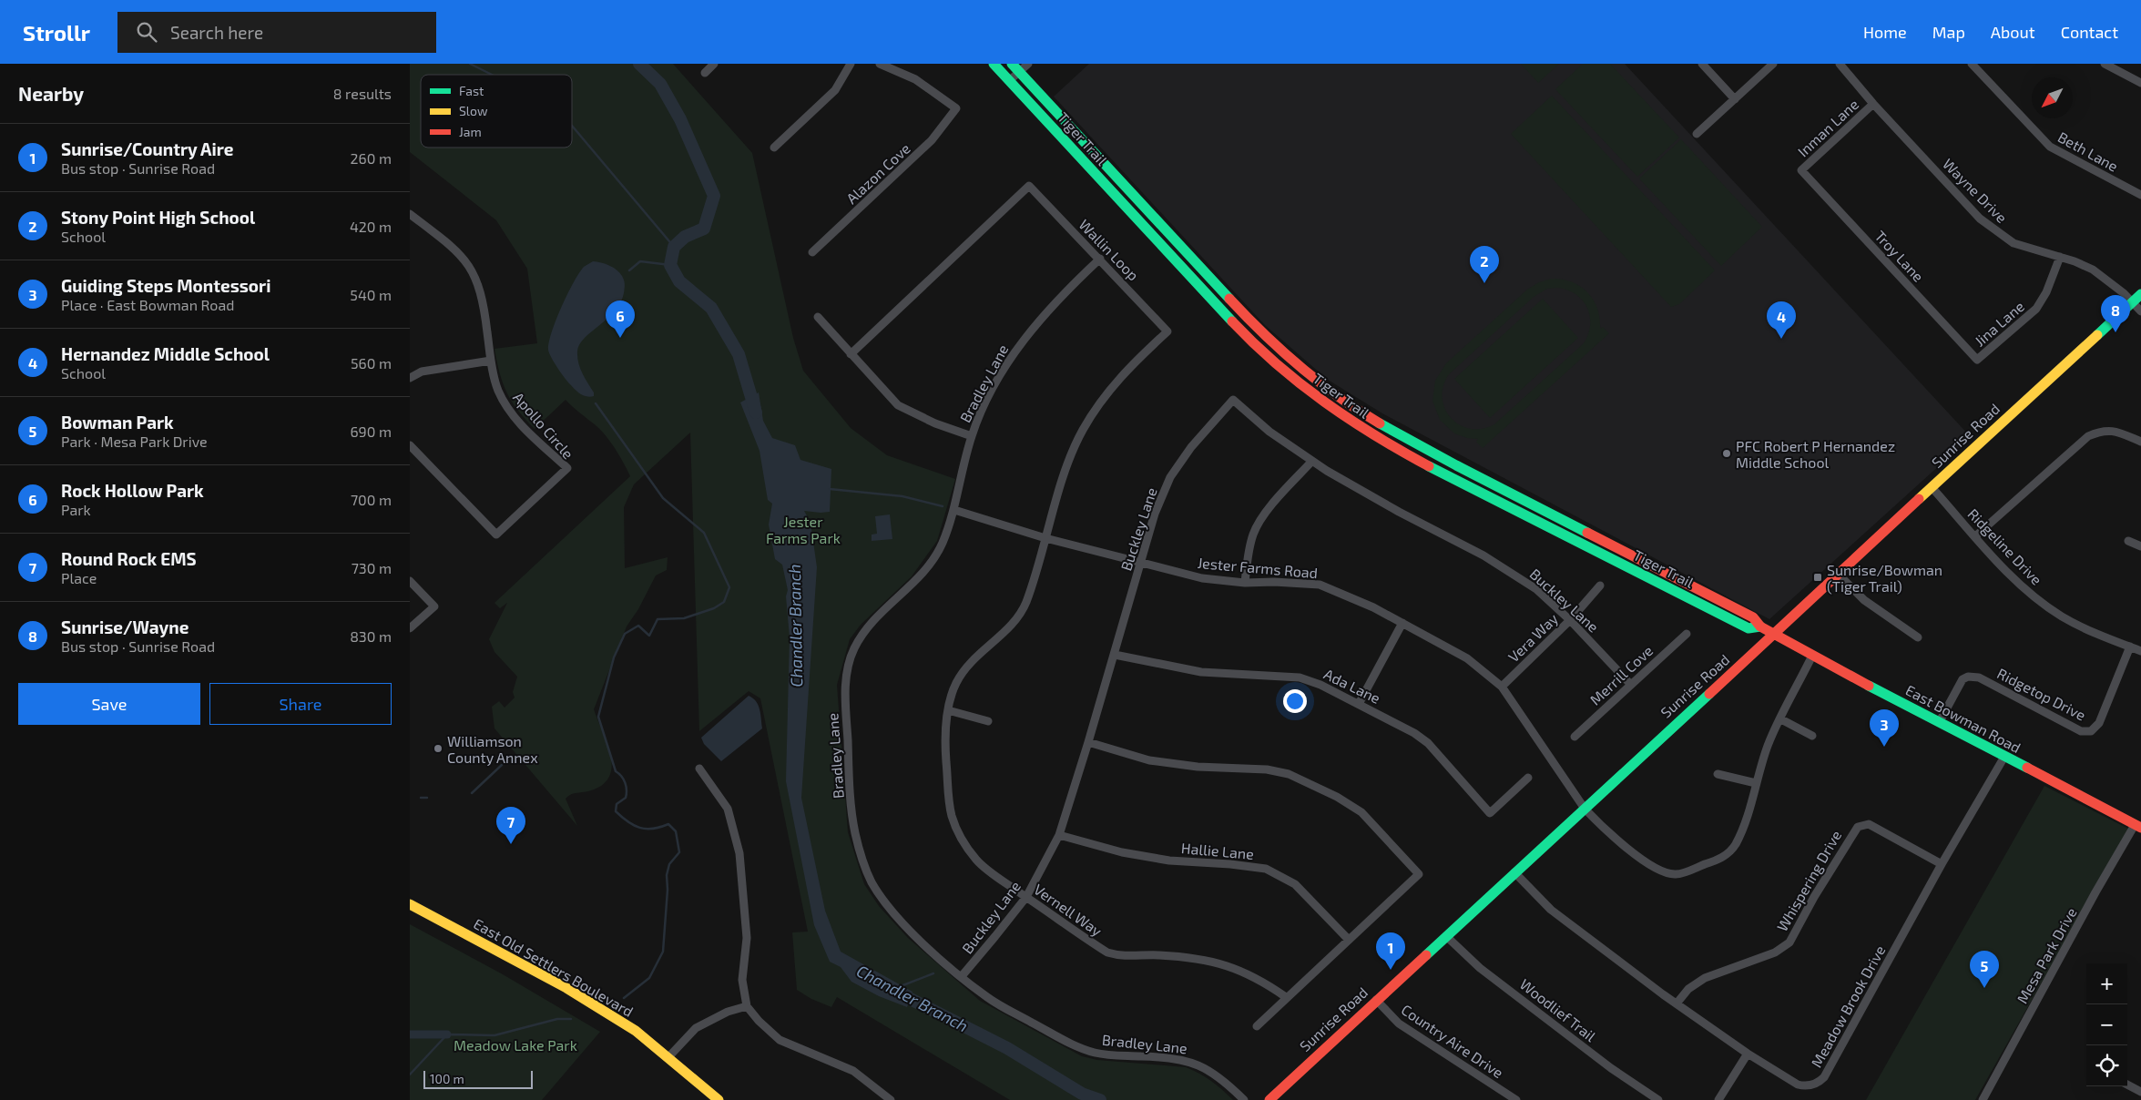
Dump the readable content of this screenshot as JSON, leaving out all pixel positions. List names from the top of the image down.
{
  "streets": {
    "street": [
      "Inman Lane",
      "Tiger Trail",
      "Beth Lane",
      "Alazon Cove",
      "Wayne Drive",
      "Wallin Loop",
      "Troy Lane",
      "Jina Lane",
      "Bradley Lane",
      "Apollo Circle",
      "Sunrise Road",
      "Buckley Lane",
      "Ridgeline Drive",
      "Jester Farms Road",
      "Vera Way",
      "Merrill Cove",
      "Ada Lane",
      "Ridgetop Drive",
      "East Bowman Road",
      "Hallie Lane",
      "Whispering Drive",
      "Vernell Way",
      "Mesa Park Drive",
      "East Old Settlers Boulevard",
      "Meadow Brook Drive",
      "Woodlief Trail",
      "Country Aire Drive"
    ]
  },
  "crossings": [
    ["Inman Lane", "Wayne Drive"],
    ["Inman Lane", "Troy Lane"],
    ["Tiger Trail", "Sunrise Road"],
    ["Tiger Trail", "East Bowman Road"],
    ["Wayne Drive", "Jina Lane"],
    ["Wayne Drive", "Sunrise Road"],
    ["Wallin Loop", "Bradley Lane"],
    ["Wallin Loop", "Jester Farms Road"],
    ["Wallin Loop", "Vernell Way"],
    ["Troy Lane", "Jina Lane"],
    ["Bradley Lane", "Buckley Lane"],
    ["Bradley Lane", "Jester Farms Road"],
    ["Sunrise Road", "Ridgeline Drive"],
    ["Sunrise Road", "Jester Farms Road"],
    ["Sunrise Road", "East Bowman Road"],
    ["Sunrise Road", "Meadow Brook Drive"],
    ["Sunrise Road", "Woodlief Trail"],
    ["Sunrise Road", "Country Aire Drive"],
    ["Buckley Lane", "Jester Farms Road"],
    ["Buckley Lane", "Vera Way"],
    ["Buckley Lane", "Merrill Cove"],
    ["Buckley Lane", "Ada Lane"],
    ["Buckley Lane", "Hallie Lane"],
    ["Buckley Lane", "Vernell Way"],
    ["Ridgeline Drive", "Ridgetop Drive"],
    ["Jester Farms Road", "Vera Way"],
    ["Jester Farms Road", "East Bowman Road"],
    ["Jester Farms Road", "Vernell Way"],
    ["Ridgetop Drive", "East Bowman Road"],
    ["East Bowman Road", "Mesa Park Drive"],
    ["East Bowman Road", "Meadow Brook Drive"],
    ["Whispering Drive", "Meadow Brook Drive"]
  ],
  "water": ["Chandler Branch"],
  "parks": ["Jester Farms Park", "Meadow Lake Park"],
  "places": {
    "other": ["PFC Robert P Hernandez Middle School", "Williamson County Annex"],
    "transit": ["Sunrise/Bowman (Tiger Trail)"]
  },
  "legend": ["Fast", "Slow", "Jam"],
  "scale_bar": "100 m",
  "north": "bottom left",
  "page": {
    "header": "Strollr",
    "search": "Search here",
    "nav": [
      "Home",
      "Map",
      "About",
      "Contact"
    ],
    "heading": ["Nearby", "8 results"],
    "list": [
      {
        "mark": "1",
        "name": "Sunrise/Country Aire",
        "note": "Bus stop · Sunrise Road",
        "value": "260 m"
      },
      {
        "mark": "2",
        "name": "Stony Point High School",
        "note": "School",
        "value": "420 m"
      },
      {
        "mark": "3",
        "name": "Guiding Steps Montessori",
        "note": "Place · East Bowman Road",
        "value": "540 m"
      },
      {
        "mark": "4",
        "name": "Hernandez Middle School",
        "note": "School",
        "value": "560 m"
      },
      {
        "mark": "5",
        "name": "Bowman Park",
        "note": "Park · Mesa Park Drive",
        "value": "690 m"
      },
      {
        "mark": "6",
        "name": "Rock Hollow Park",
        "note": "Park",
        "value": "700 m"
      },
      {
        "mark": "7",
        "name": "Round Rock EMS",
        "note": "Place",
        "value": "730 m"
      },
      {
        "mark": "8",
        "name": "Sunrise/Wayne",
        "note": "Bus stop · Sunrise Road",
        "value": "830 m"
      }
    ],
    "pins": [
      "2",
      "8",
      "6",
      "4",
      "3",
      "7",
      "1",
      "5"
    ],
    "buttons": ["Save", "Share"],
    "map_buttons": ["+", "−"],
    "scale": "100 m"
  }
}
